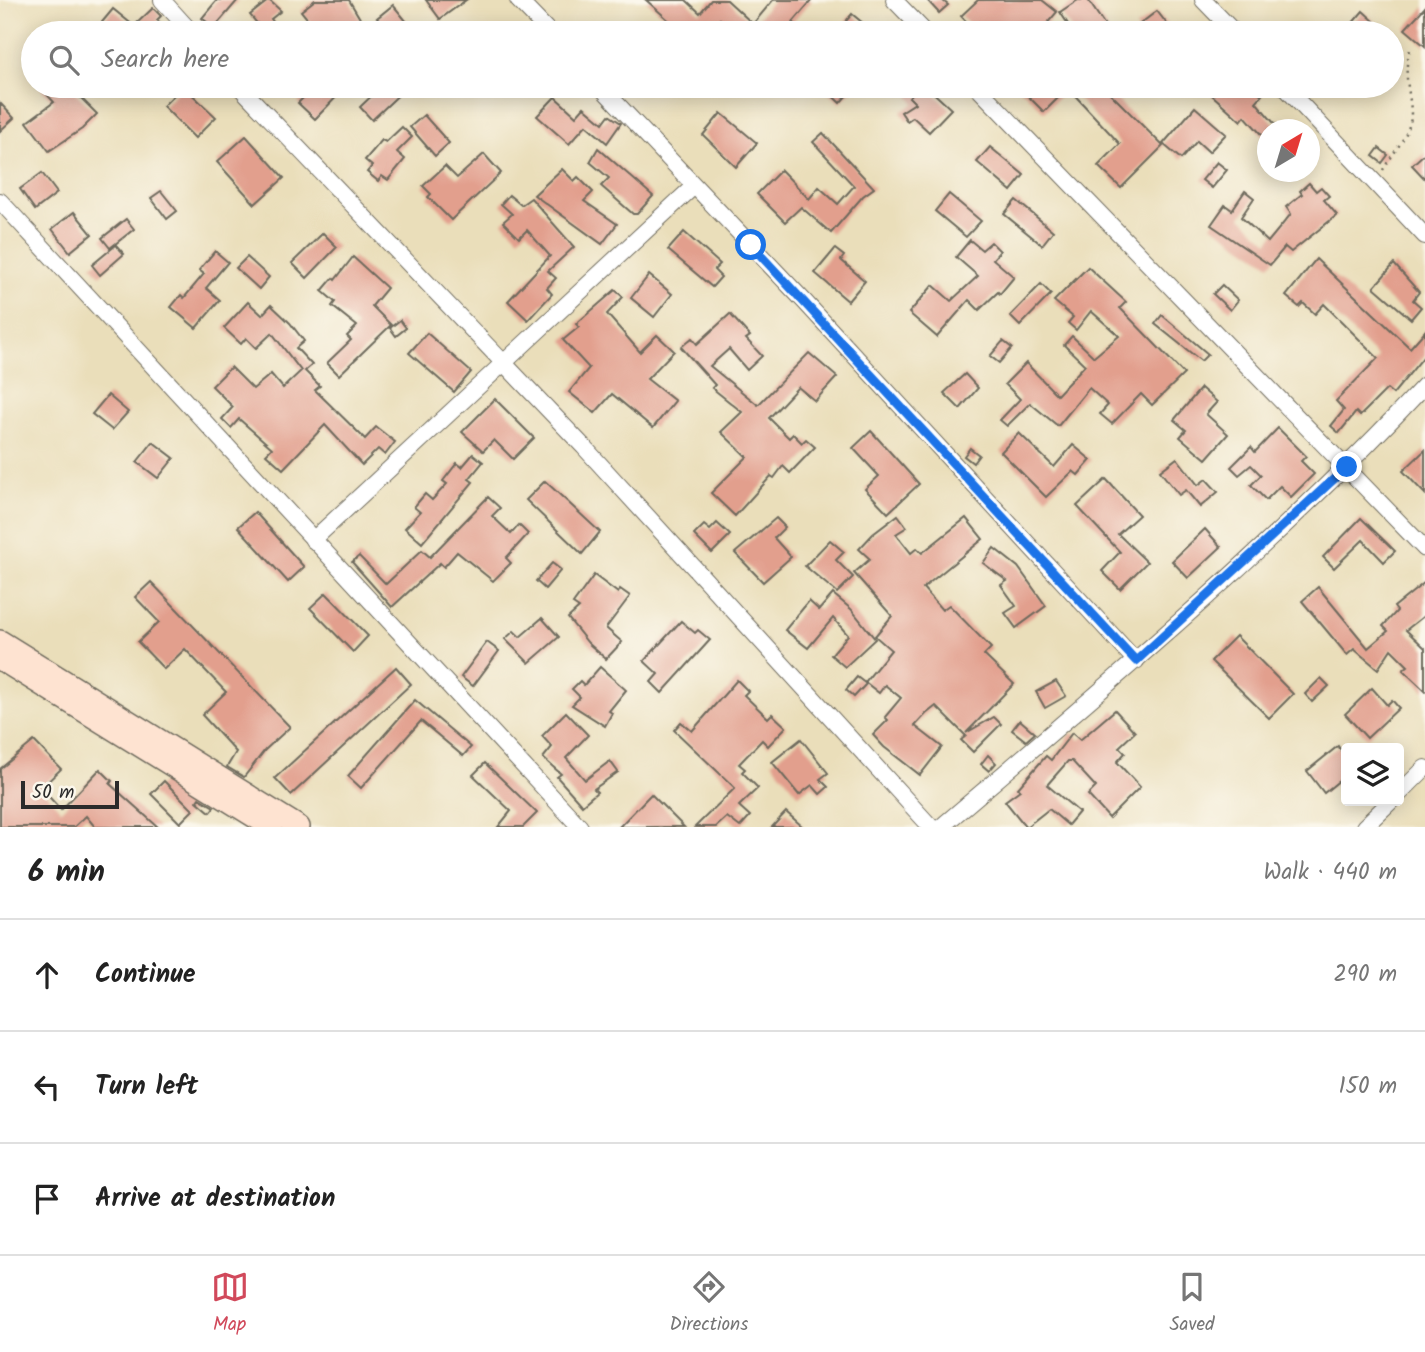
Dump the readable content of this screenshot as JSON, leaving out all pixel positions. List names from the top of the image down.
{
  "scale_bar": "50 m",
  "north": "top right",
  "page": {
    "search": "Search here",
    "scale": "50 m",
    "heading": ["6 min", "Walk · 440 m"],
    "list": [
      ["Continue", "290 m"],
      ["Turn left", "150 m"],
      "Arrive at destination"
    ],
    "nav": ["Map", "Directions", "Saved"]
  }
}
